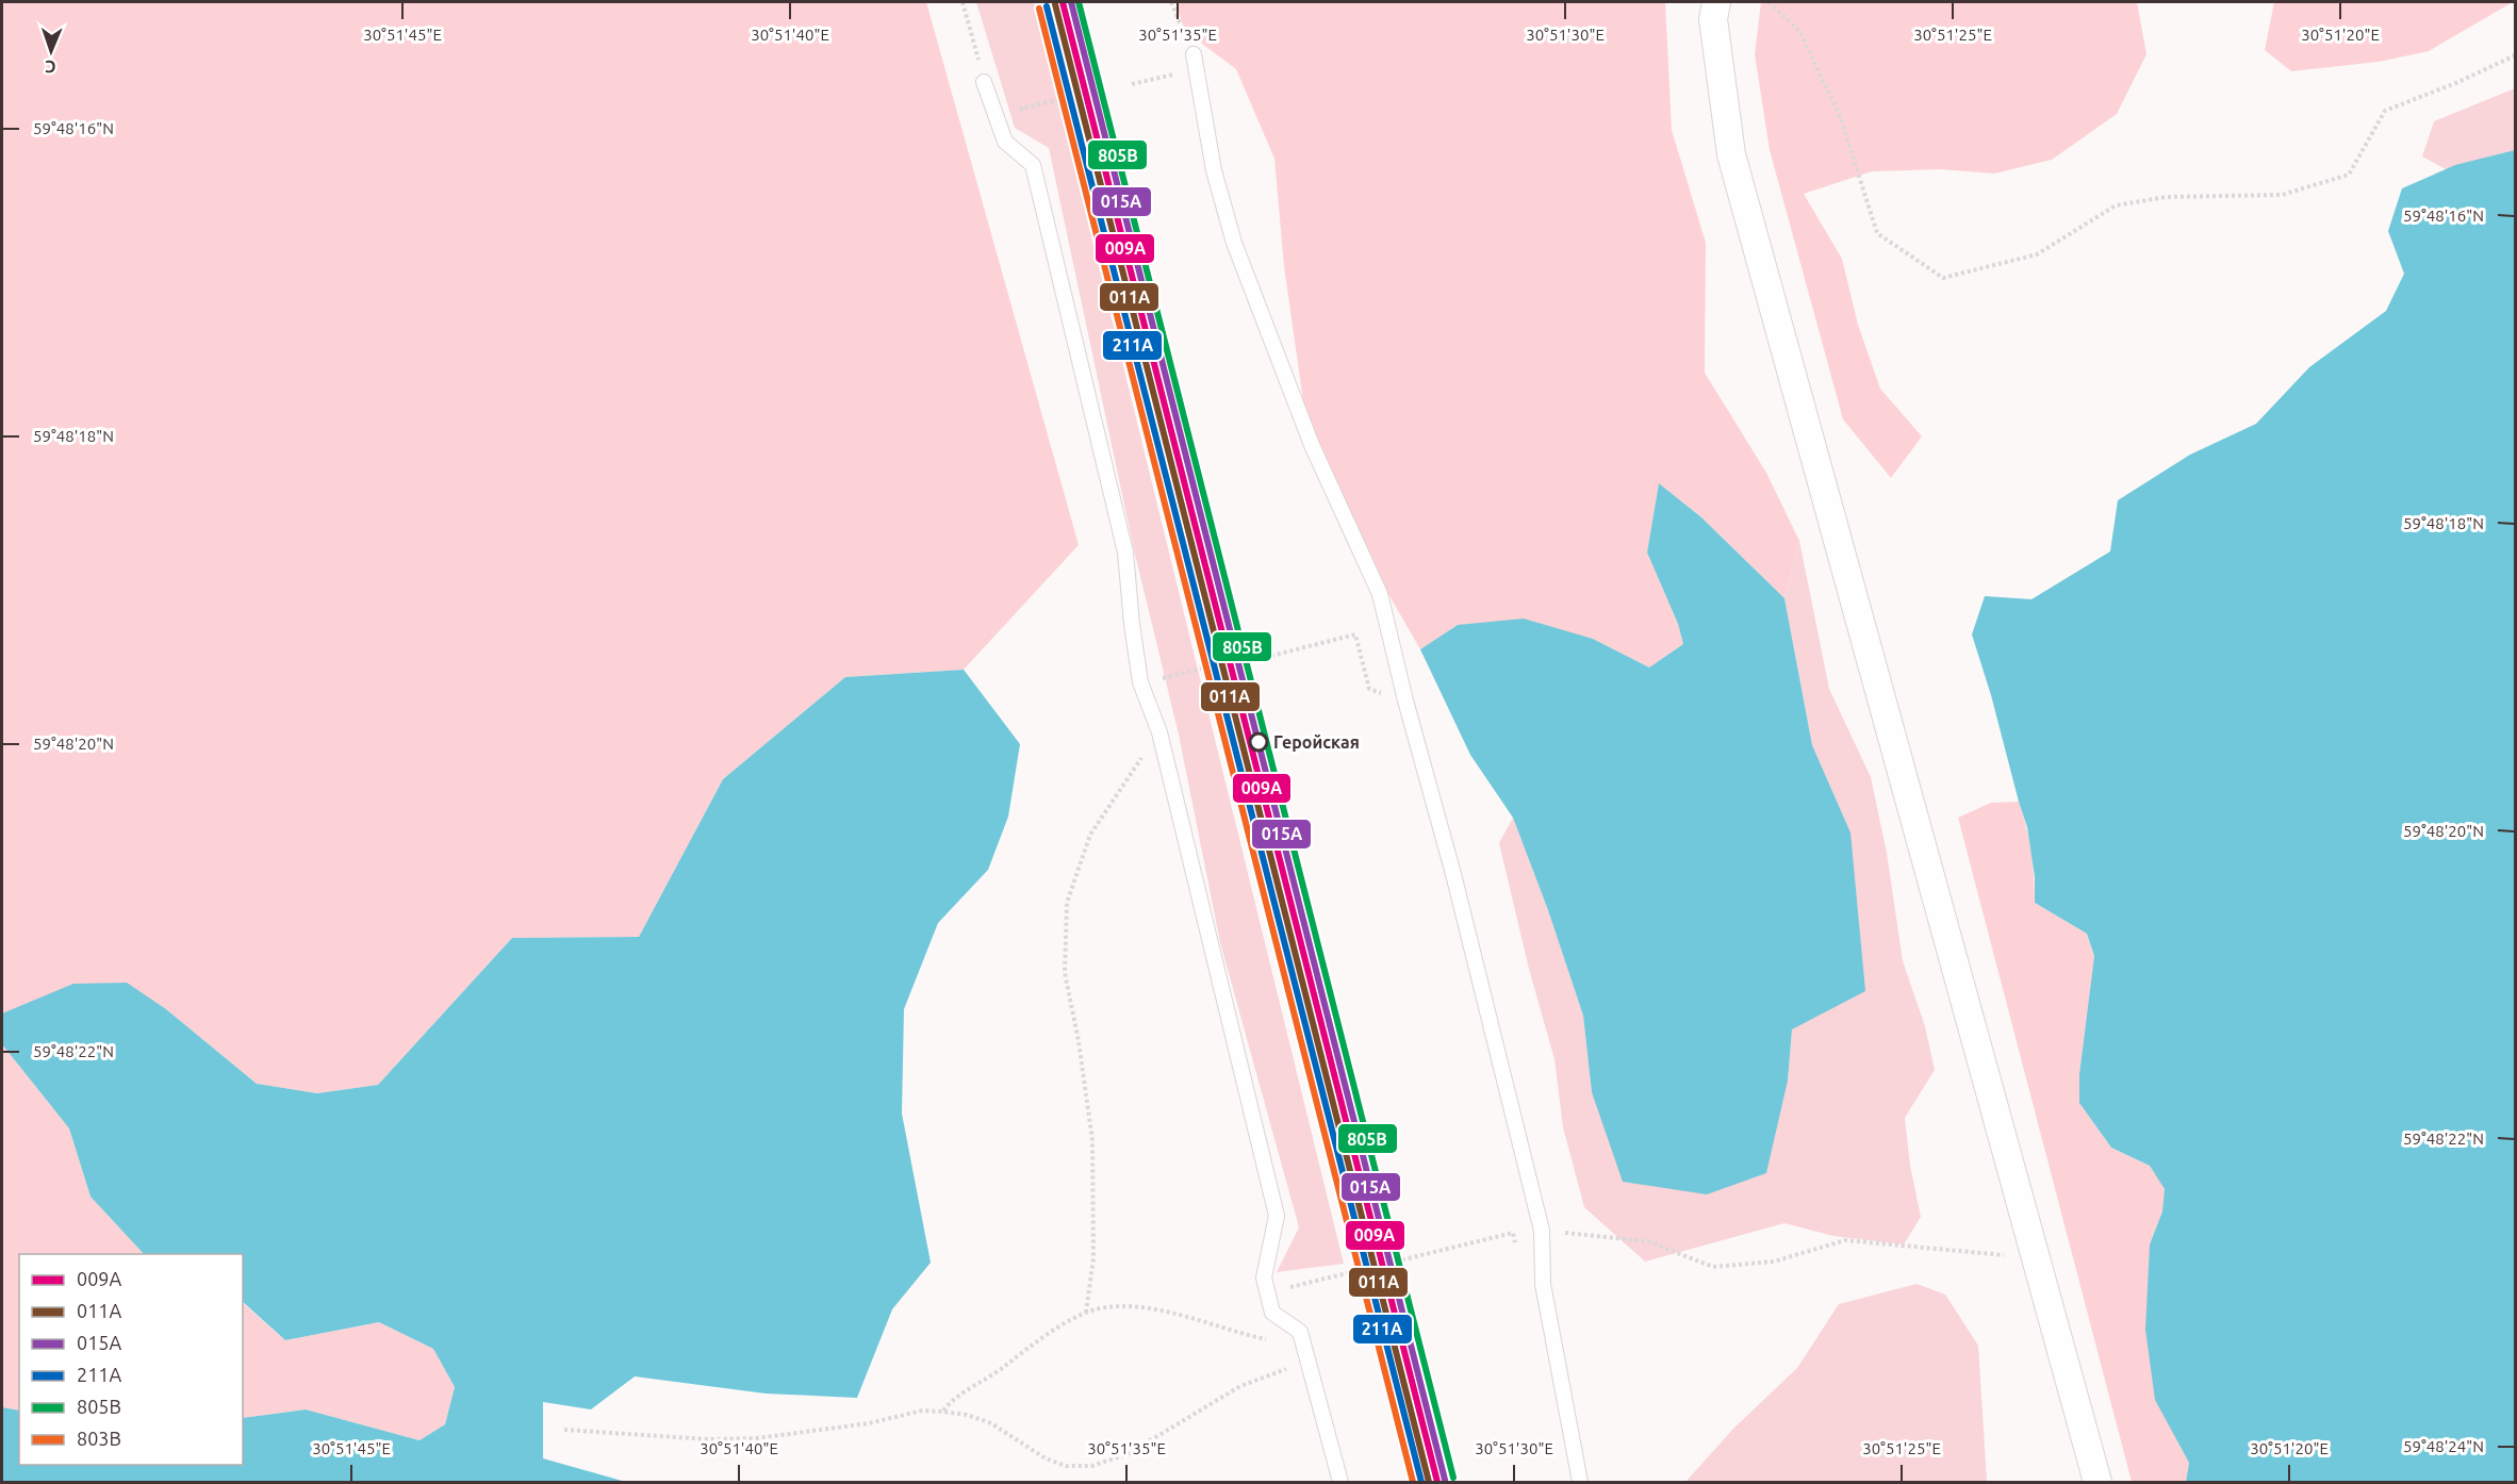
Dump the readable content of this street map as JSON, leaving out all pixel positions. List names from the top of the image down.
{
  "places": ["Геройская"],
  "lines": [
    "transit line 009А",
    "transit line 015А",
    "transit line 805В",
    "transit line 011А",
    "transit line 211А",
    "transit line 803В"
  ],
  "legend": [
    "009А",
    "011А",
    "015А",
    "211А",
    "805В",
    "803В"
  ],
  "north": "bottom",
  "coordinates": [
    "30°51'45\"E",
    "30°51'40\"E",
    "30°51'35\"E",
    "30°51'30\"E",
    "30°51'25\"E",
    "30°51'20\"E",
    "59°48'16\"N",
    "59°48'18\"N",
    "59°48'20\"N",
    "59°48'22\"N",
    "59°48'24\"N"
  ]
}
